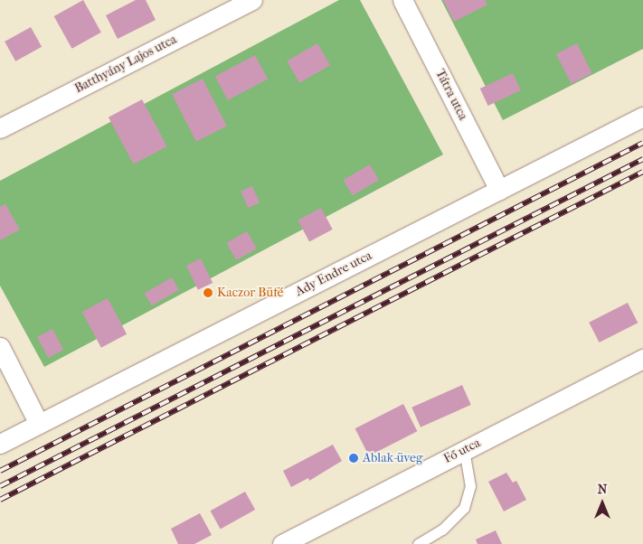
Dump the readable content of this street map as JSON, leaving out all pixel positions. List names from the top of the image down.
{
  "streets": {
    "street": [
      "Batthyány Lajos utca",
      "Tátra utca",
      "Ady Endre utca",
      "Fő utca"
    ]
  },
  "crossings": [
    ["Tátra utca", "Ady Endre utca"]
  ],
  "places": ["Kaczor Büfé", "Ablak-üveg"],
  "north": "top"
}
